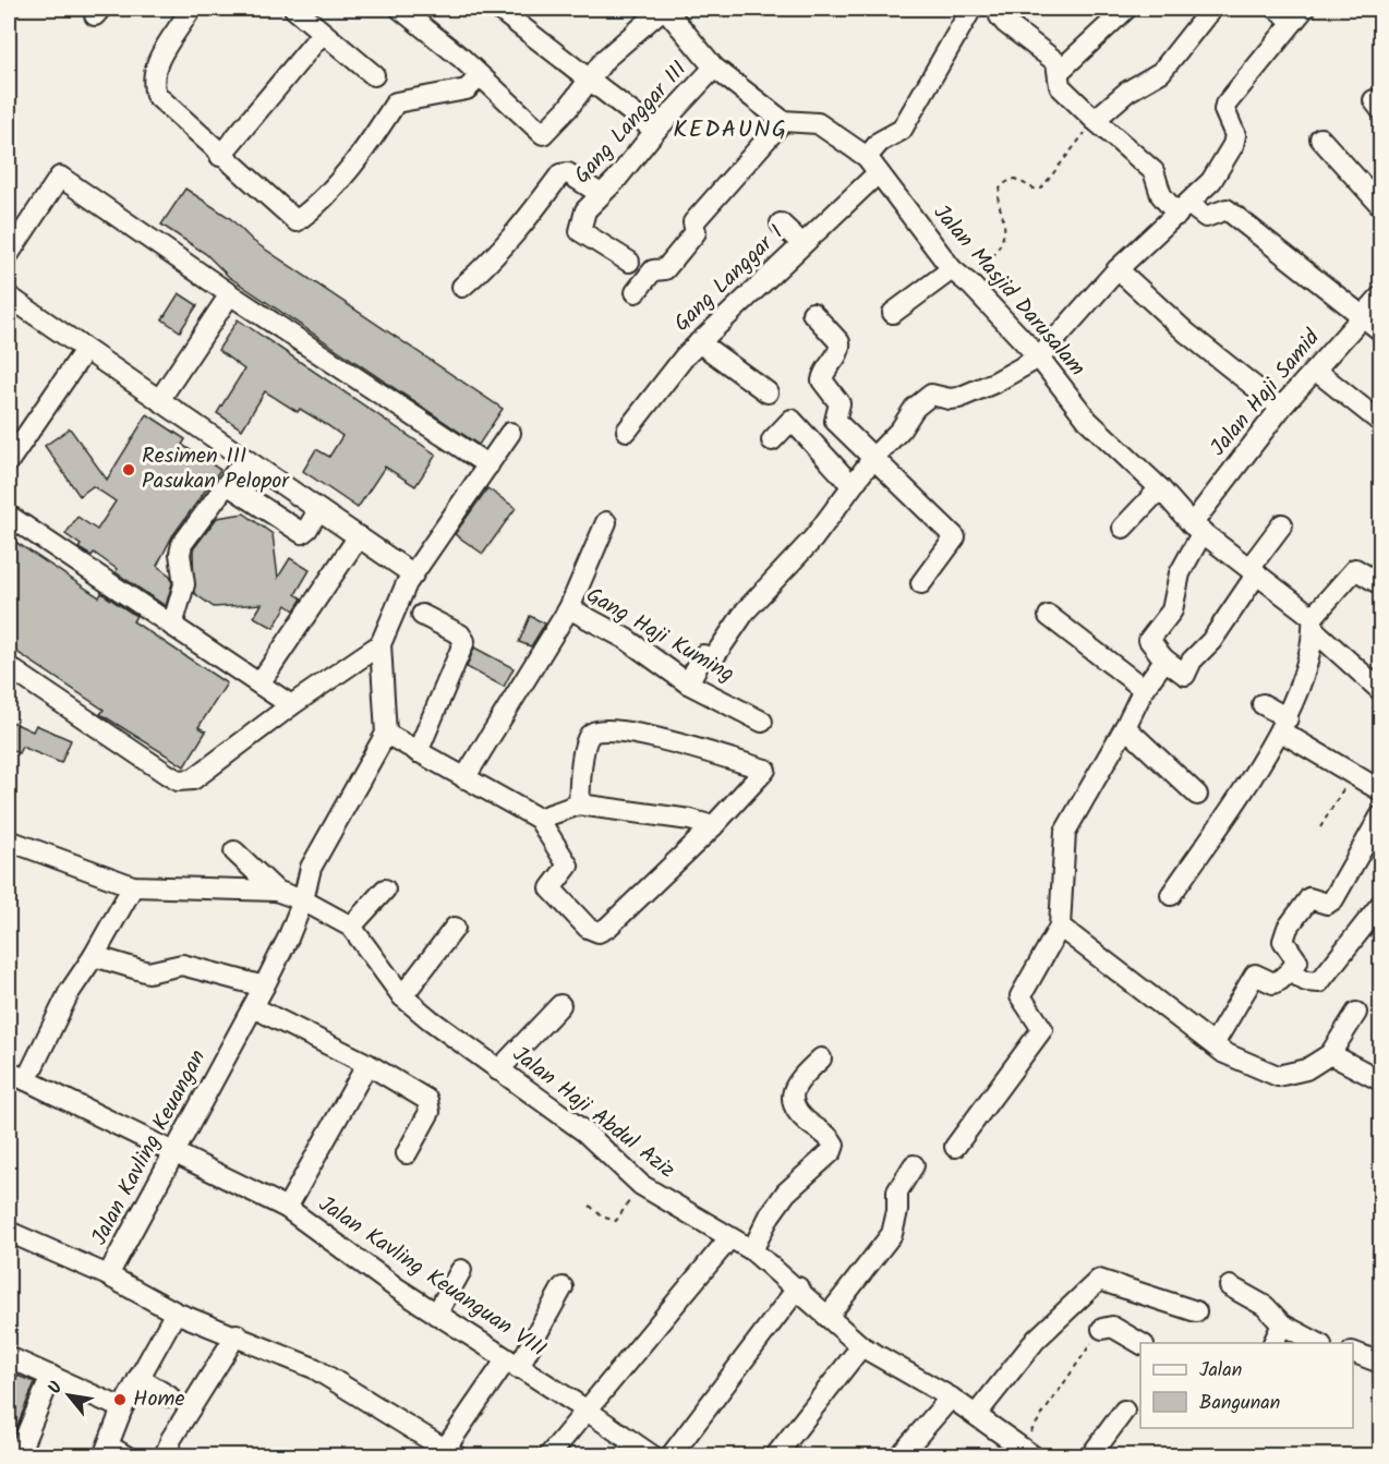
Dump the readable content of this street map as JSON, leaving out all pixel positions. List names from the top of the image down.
{
  "streets": {
    "street": [
      "Gang Langgar III",
      "Gang Langgar I",
      "Jalan Masjid Darusalam",
      "Jalan Haji Samid",
      "Gang Haji Kuming",
      "Jalan Haji Abdul Aziz",
      "Jalan Kavling Keuangan",
      "Jalan Kavling Keuanguan VIII"
    ]
  },
  "crossings": [
    ["Gang Langgar I", "Jalan Masjid Darusalam"],
    ["Jalan Masjid Darusalam", "Jalan Haji Samid"],
    ["Jalan Haji Abdul Aziz", "Jalan Kavling Keuangan"],
    ["Jalan Kavling Keuangan", "Jalan Kavling Keuanguan VIII"]
  ],
  "districts": ["KEDAUNG"],
  "places": ["Resimen III Pasukan Pelopor", "Home"],
  "legend": ["Jalan", "Bangunan"],
  "north": "top left"
}
